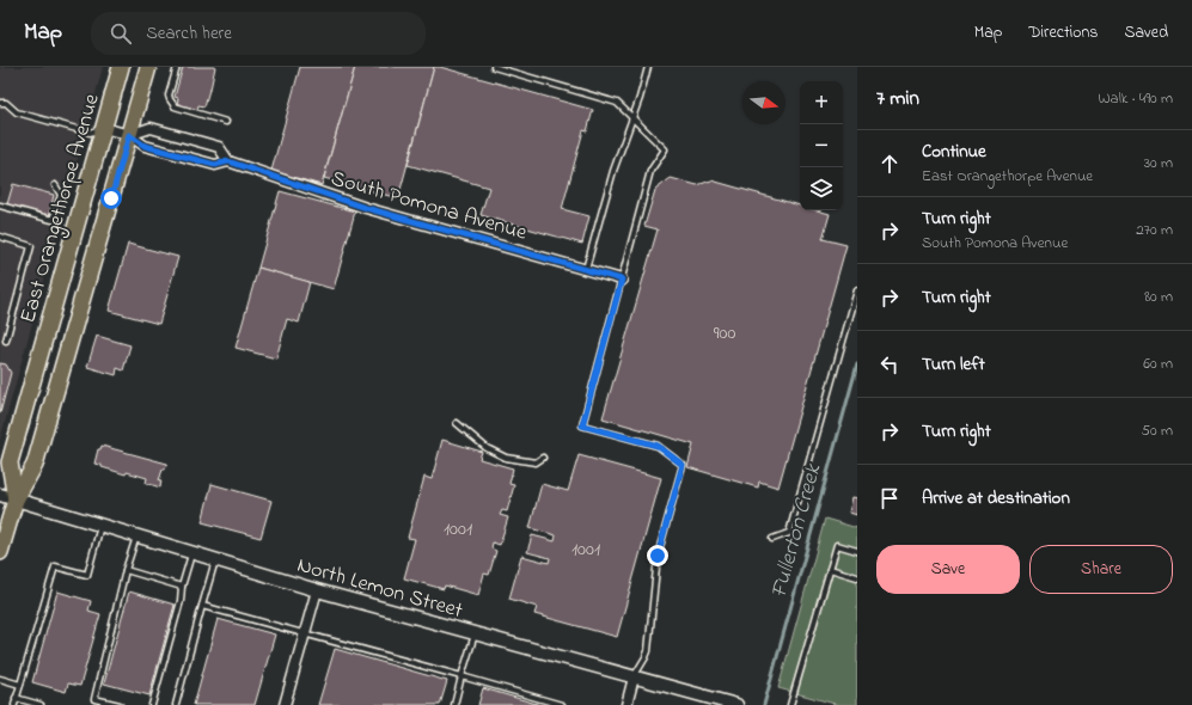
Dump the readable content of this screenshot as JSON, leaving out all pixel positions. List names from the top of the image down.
{
  "streets": {
    "main road": ["East Orangethorpe Avenue"],
    "street": ["South Pomona Avenue", "North Lemon Street"]
  },
  "crossings": [
    ["South Pomona Avenue", "East Orangethorpe Avenue"],
    ["East Orangethorpe Avenue", "North Lemon Street"]
  ],
  "water": ["Fullerton Creek"],
  "house_numbers": ["900", "1001", "1001"],
  "north": "right",
  "page": {
    "header": "Map",
    "search": "Search here",
    "nav": ["Map", "Directions", "Saved"],
    "heading": ["7 min", "Walk · 490 m"],
    "map_buttons": ["+", "−"],
    "list": [
      ["Continue", "East Orangethorpe Avenue", "30 m"],
      ["Turn right", "South Pomona Avenue", "270 m"],
      ["Turn right", "80 m"],
      ["Turn left", "60 m"],
      ["Turn right", "50 m"],
      "Arrive at destination"
    ],
    "buttons": ["Save", "Share"]
  }
}
